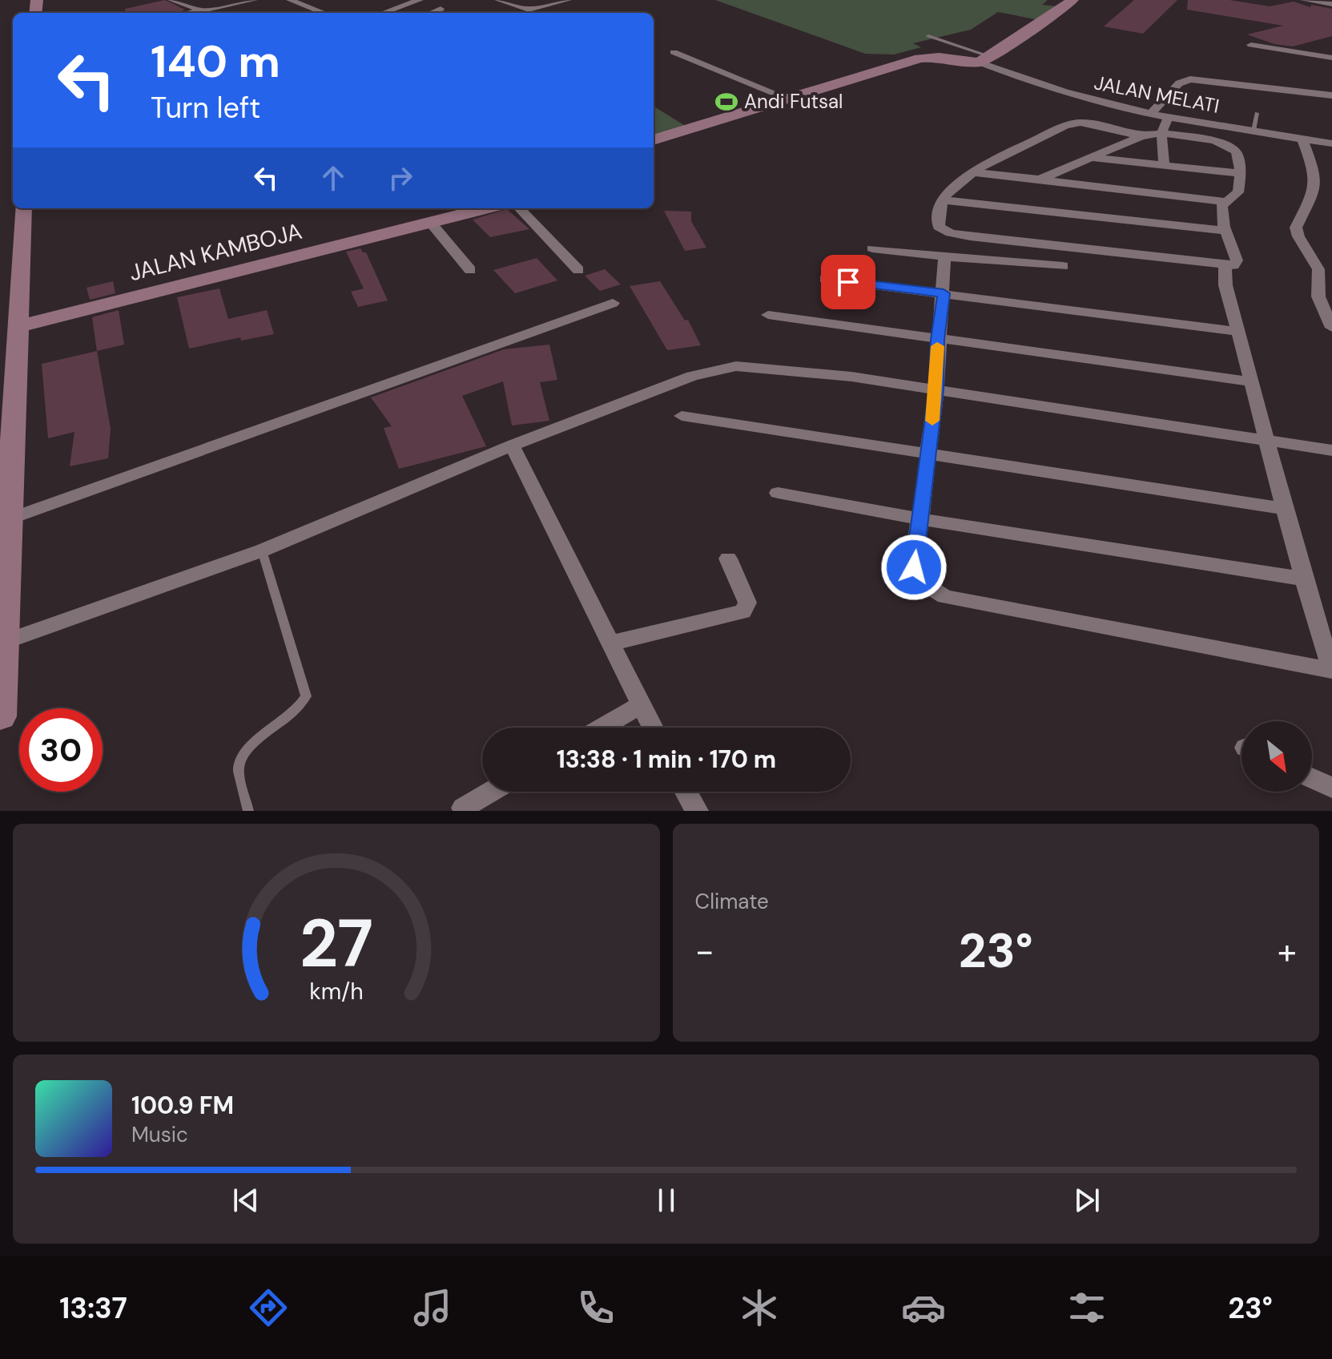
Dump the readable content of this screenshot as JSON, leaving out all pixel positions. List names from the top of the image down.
{
  "streets": {
    "street": ["JALAN MELATI", "JALAN KAMBOJA"]
  },
  "places": {
    "sports": ["Andi Futsal"]
  },
  "north": "bottom right",
  "page": {
    "turn": ["140 m", "Turn left"],
    "limit": "30",
    "trip": "13:38 · 1 min · 170 m",
    "tile": "Climate",
    "heat": ["−", "23°", "+"],
    "song": ["100.9 FM", "Music"],
    "tabs": ["13:37", "23°"],
    "gauge": ["27", "km/h"]
  }
}
